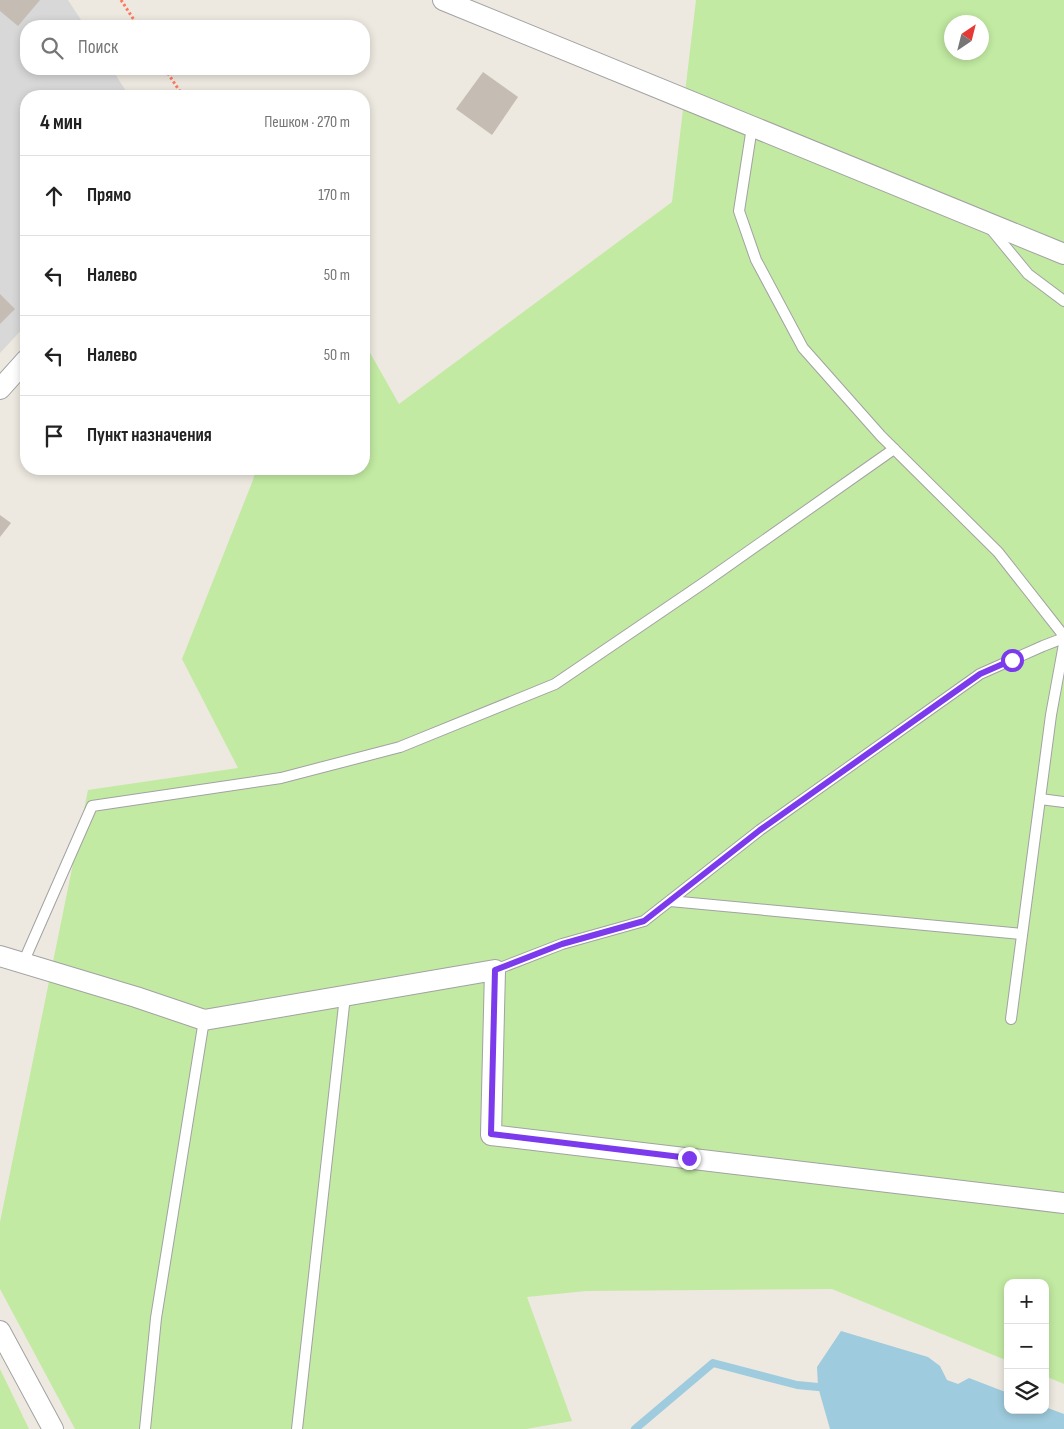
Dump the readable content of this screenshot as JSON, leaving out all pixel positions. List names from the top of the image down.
{
  "north": "top right",
  "page": {
    "search": "Поиск",
    "heading": ["4 мин", "Пешком · 270 m"],
    "list": [
      ["Прямо", "170 m"],
      ["Налево", "50 m"],
      ["Налево", "50 m"],
      "Пункт назначения"
    ],
    "map_buttons": ["+", "−"]
  }
}
